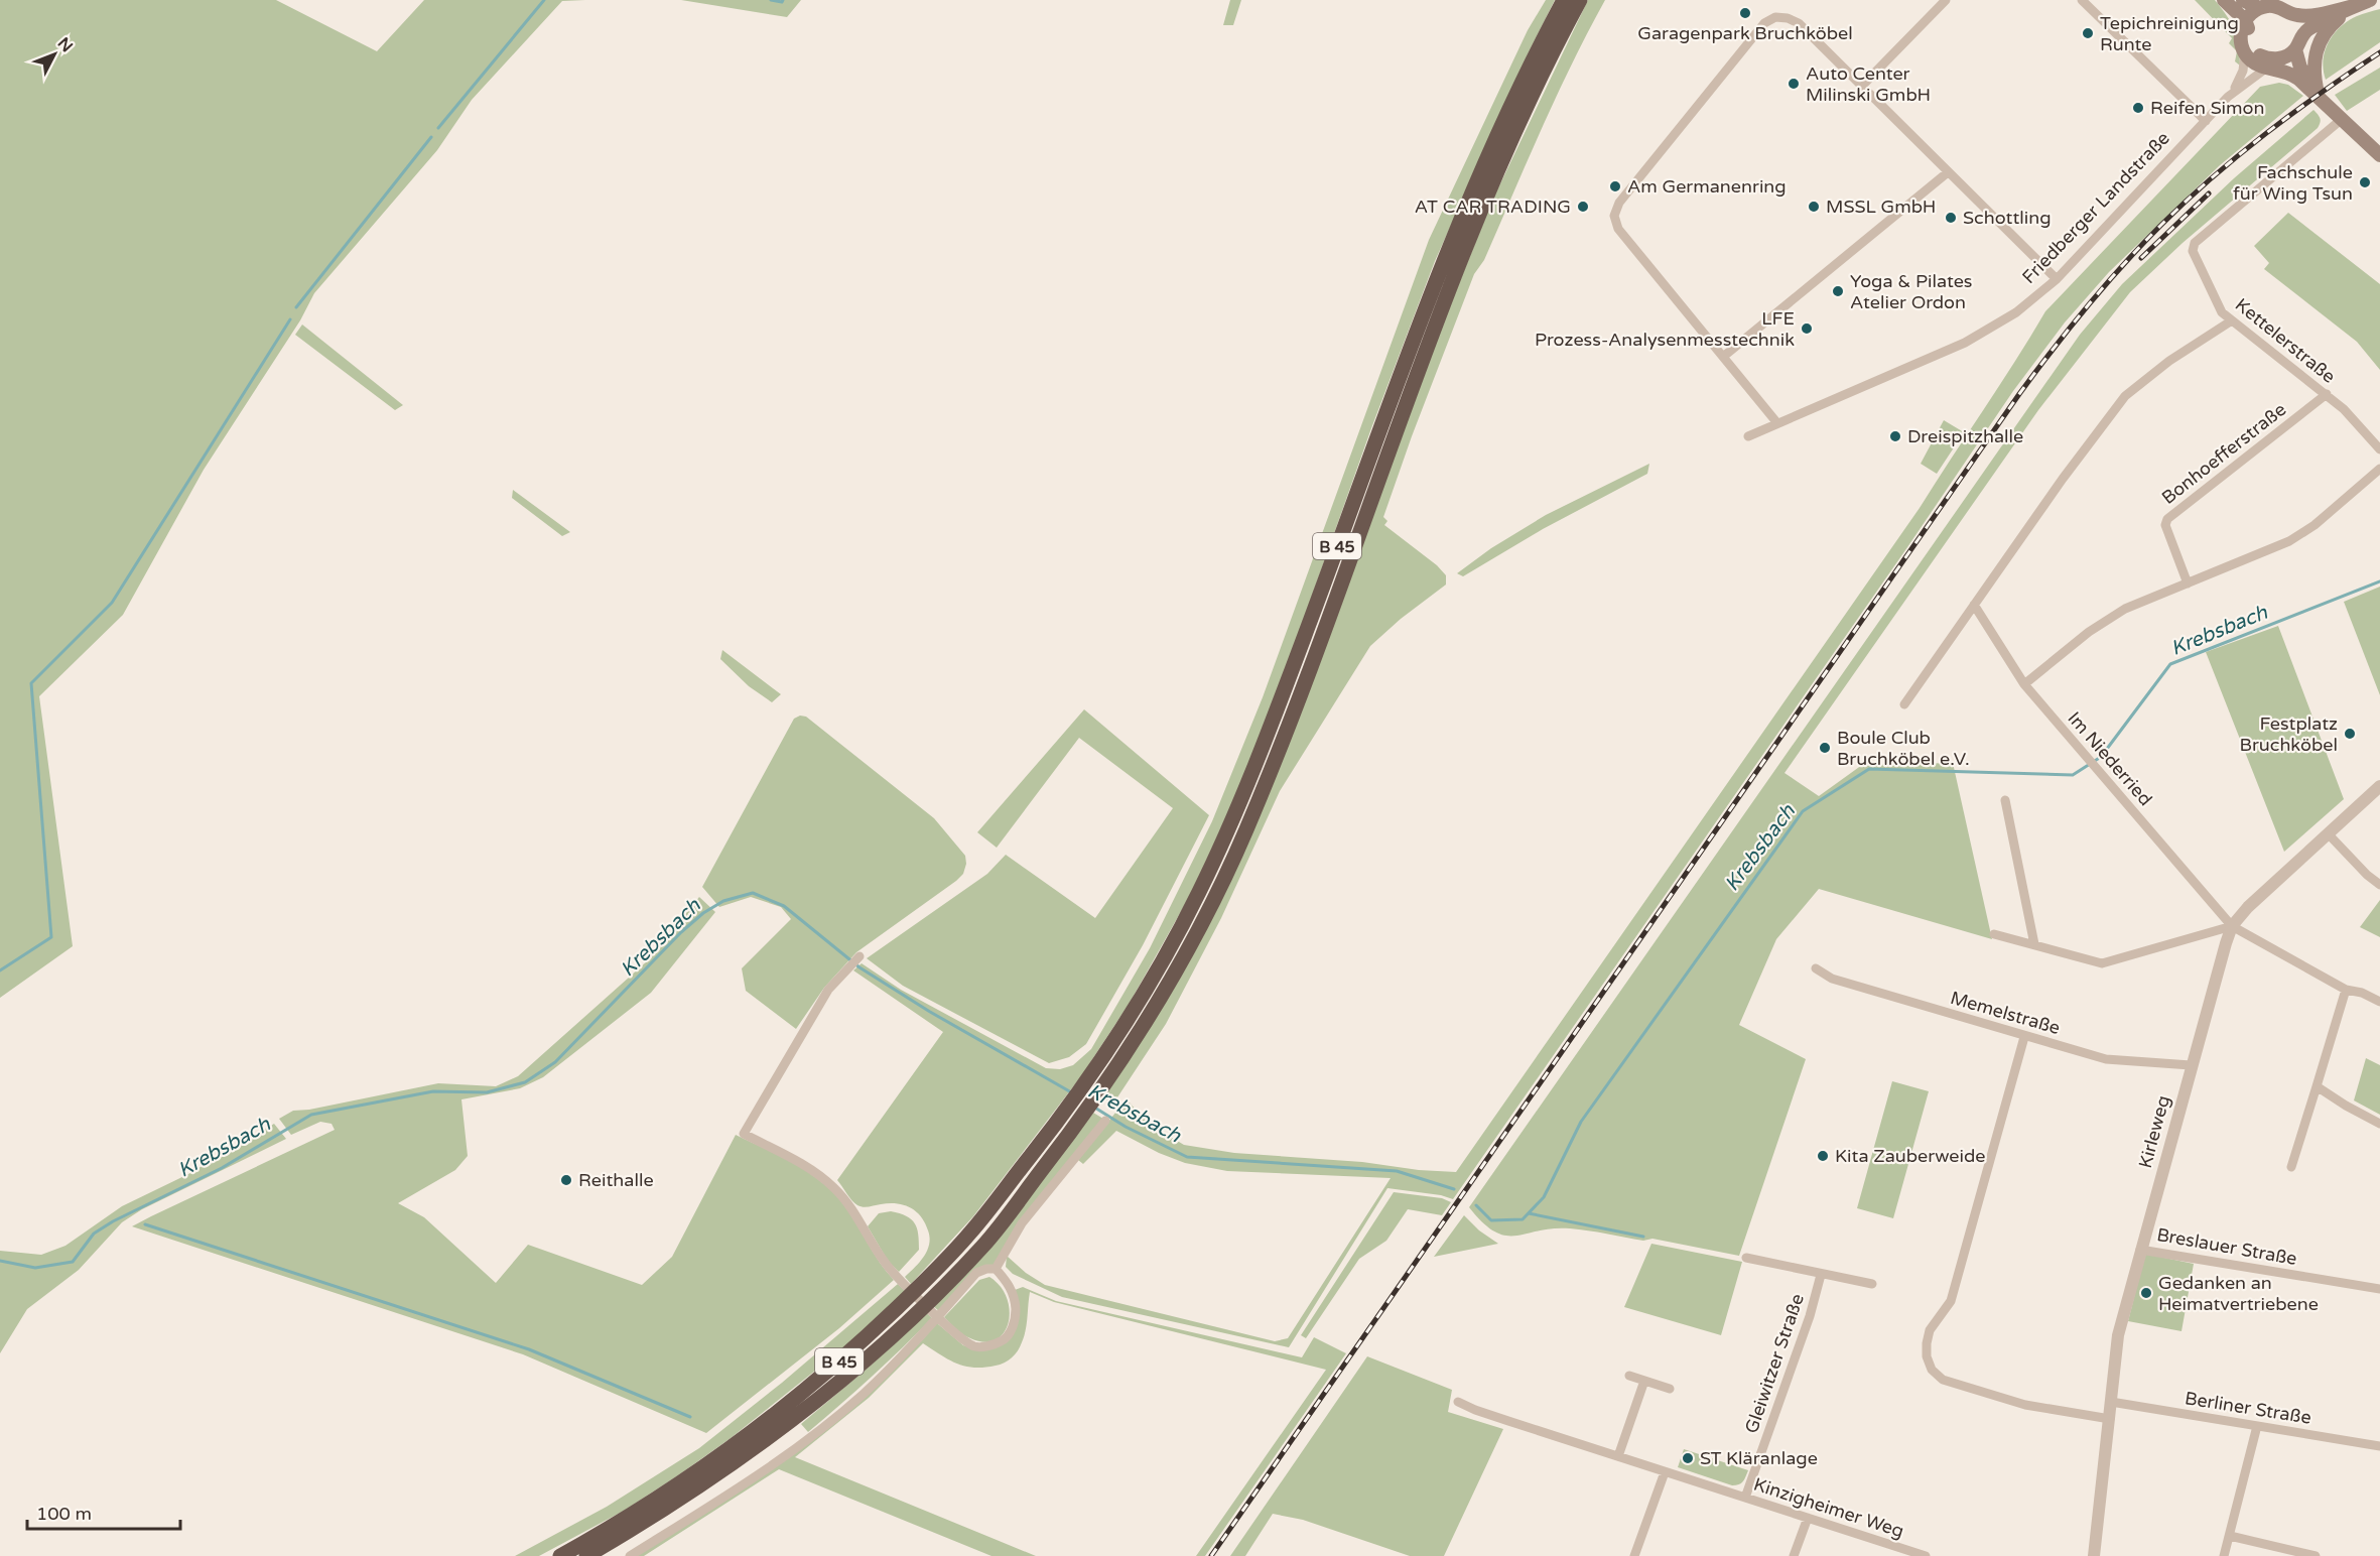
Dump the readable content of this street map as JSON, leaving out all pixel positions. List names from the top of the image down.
{
  "streets": {
    "highway": ["B 45"],
    "main road": ["Friedberger Landstraße"],
    "street": [
      "Kettelerstraße",
      "Bonhoefferstraße",
      "Im Niederried",
      "Memelstraße",
      "Kirleweg",
      "Breslauer Straße",
      "Gleiwitzer Straße",
      "Berliner Straße",
      "Kinzigheimer Weg"
    ]
  },
  "crossings": [
    ["Kettelerstraße", "Bonhoefferstraße"],
    ["Im Niederried", "Kirleweg"],
    ["Memelstraße", "Kirleweg"],
    ["Kirleweg", "Breslauer Straße"],
    ["Kirleweg", "Berliner Straße"],
    ["Gleiwitzer Straße", "Kinzigheimer Weg"]
  ],
  "water": ["Krebsbach"],
  "places": [
    "Garagenpark Bruchköbel",
    "Tepichreinigung Runte",
    "Auto Center Milinski GmbH",
    "Reifen Simon",
    "Fachschule für Wing Tsun",
    "Am Germanenring",
    "AT CAR TRADING",
    "MSSL GmbH",
    "Schottling",
    "Yoga & Pilates Atelier Ordon",
    "LFE Prozess-Analysenmesstechnik",
    "Dreispitzhalle",
    "Festplatz Bruchköbel",
    "Boule Club Bruchköbel e.V.",
    "Kita Zauberweide",
    "Reithalle",
    "Gedanken an Heimatvertriebene",
    "ST Kläranlage"
  ],
  "scale_bar": "100 m",
  "north": "top right"
}
